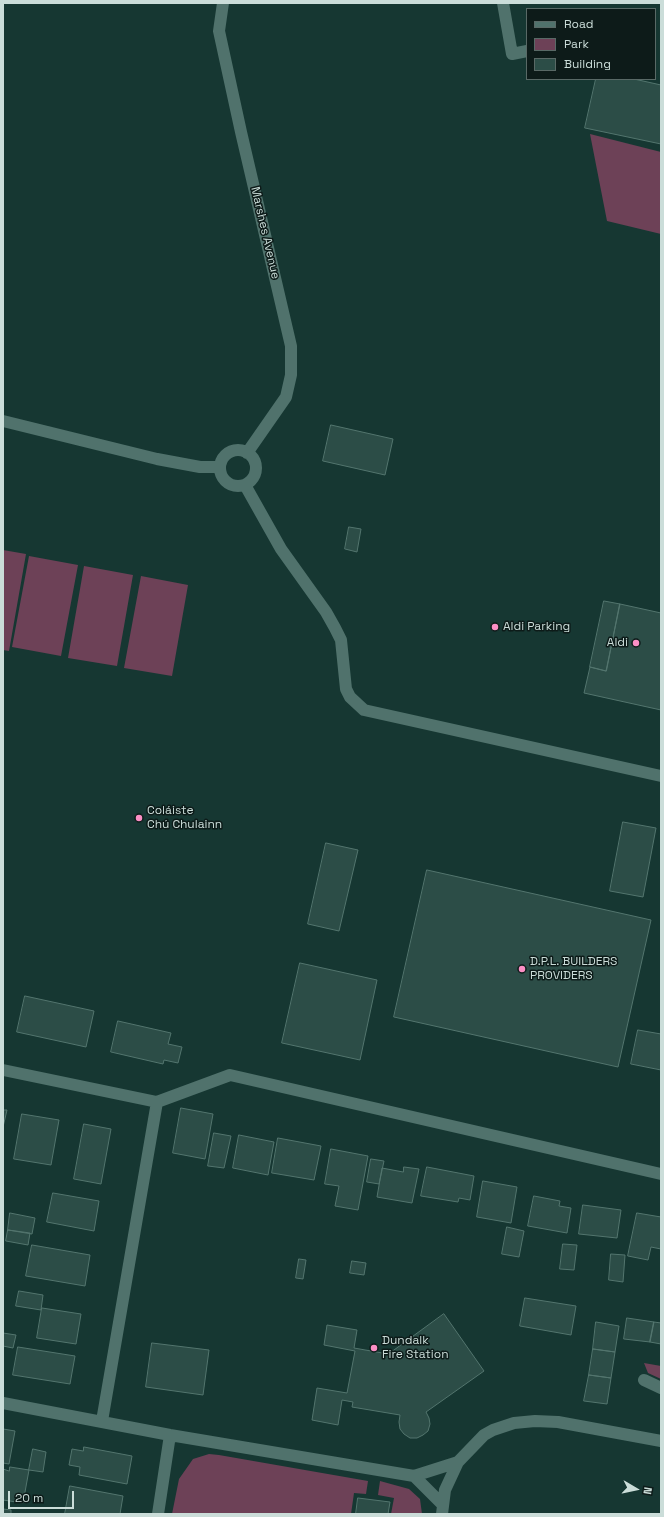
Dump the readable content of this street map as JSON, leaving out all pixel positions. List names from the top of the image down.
{
  "streets": {
    "street": ["Marshes Avenue"]
  },
  "places": [
    "Aldi Parking",
    "Aldi",
    "Coláiste Chú Chulainn",
    "D.P.L. BUILDERS PROVIDERS",
    "Dundalk Fire Station"
  ],
  "legend": ["Road", "Park", "Building"],
  "scale_bar": "20 m",
  "north": "right"
}
